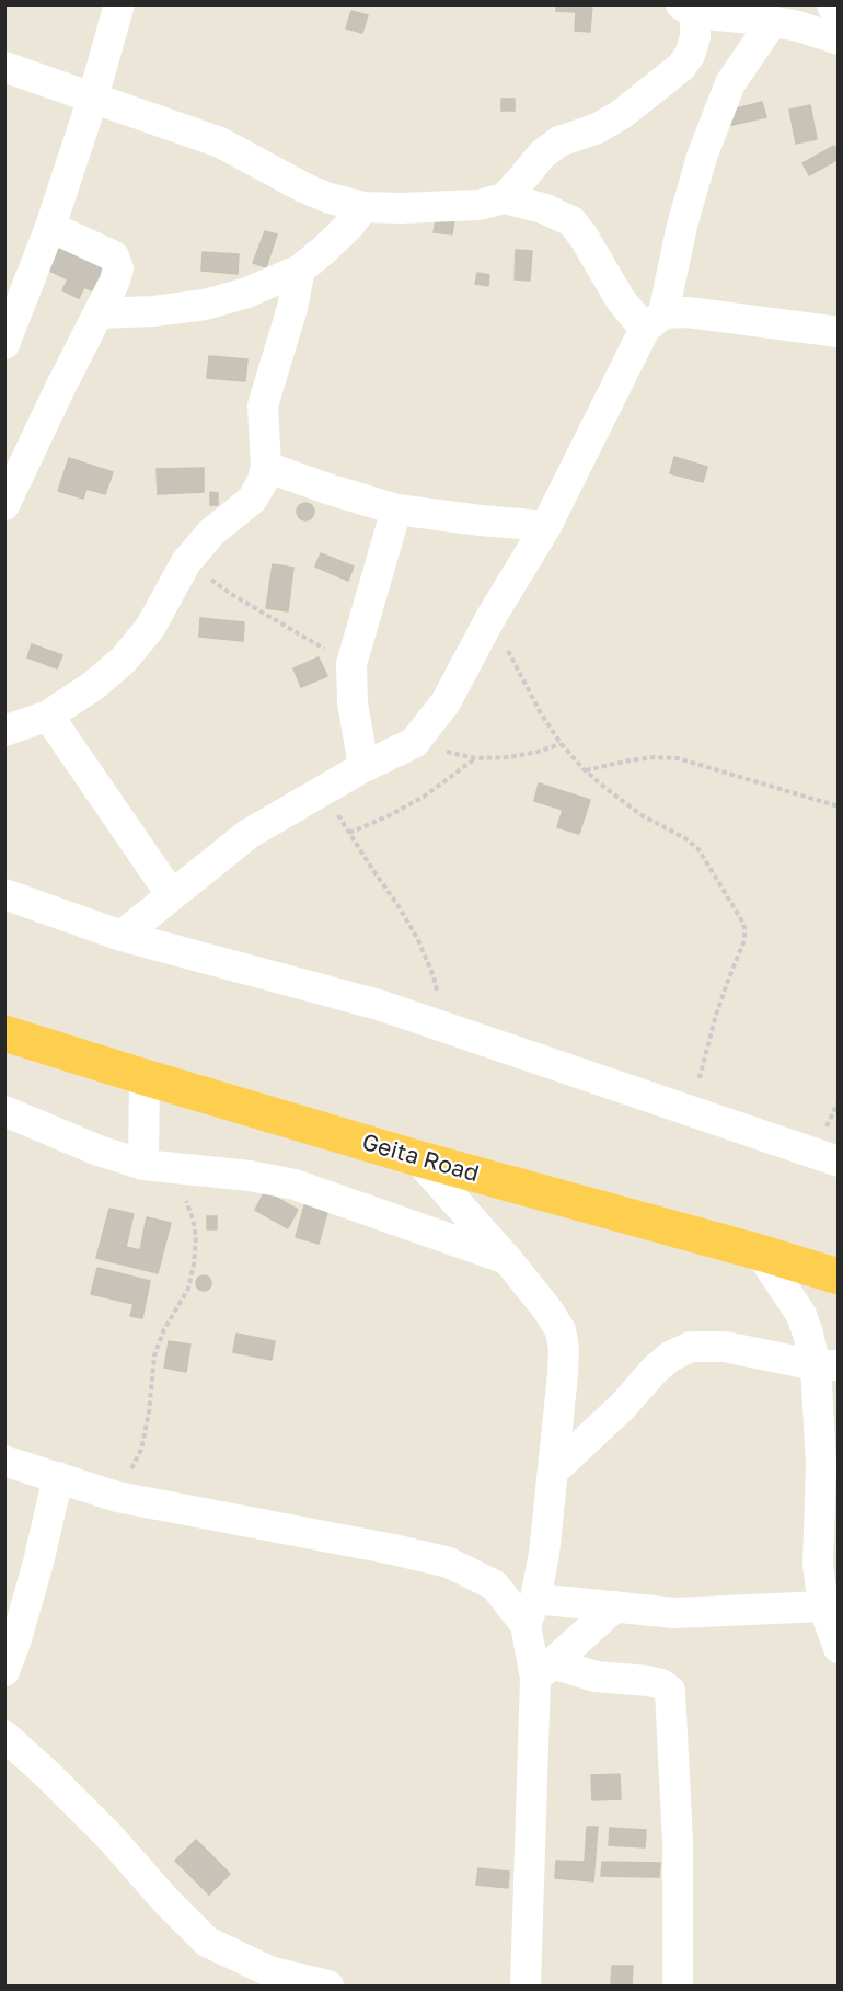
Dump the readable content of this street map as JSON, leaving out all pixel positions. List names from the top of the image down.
{
  "streets": {
    "highway": ["Geita Road"]
  }
}
